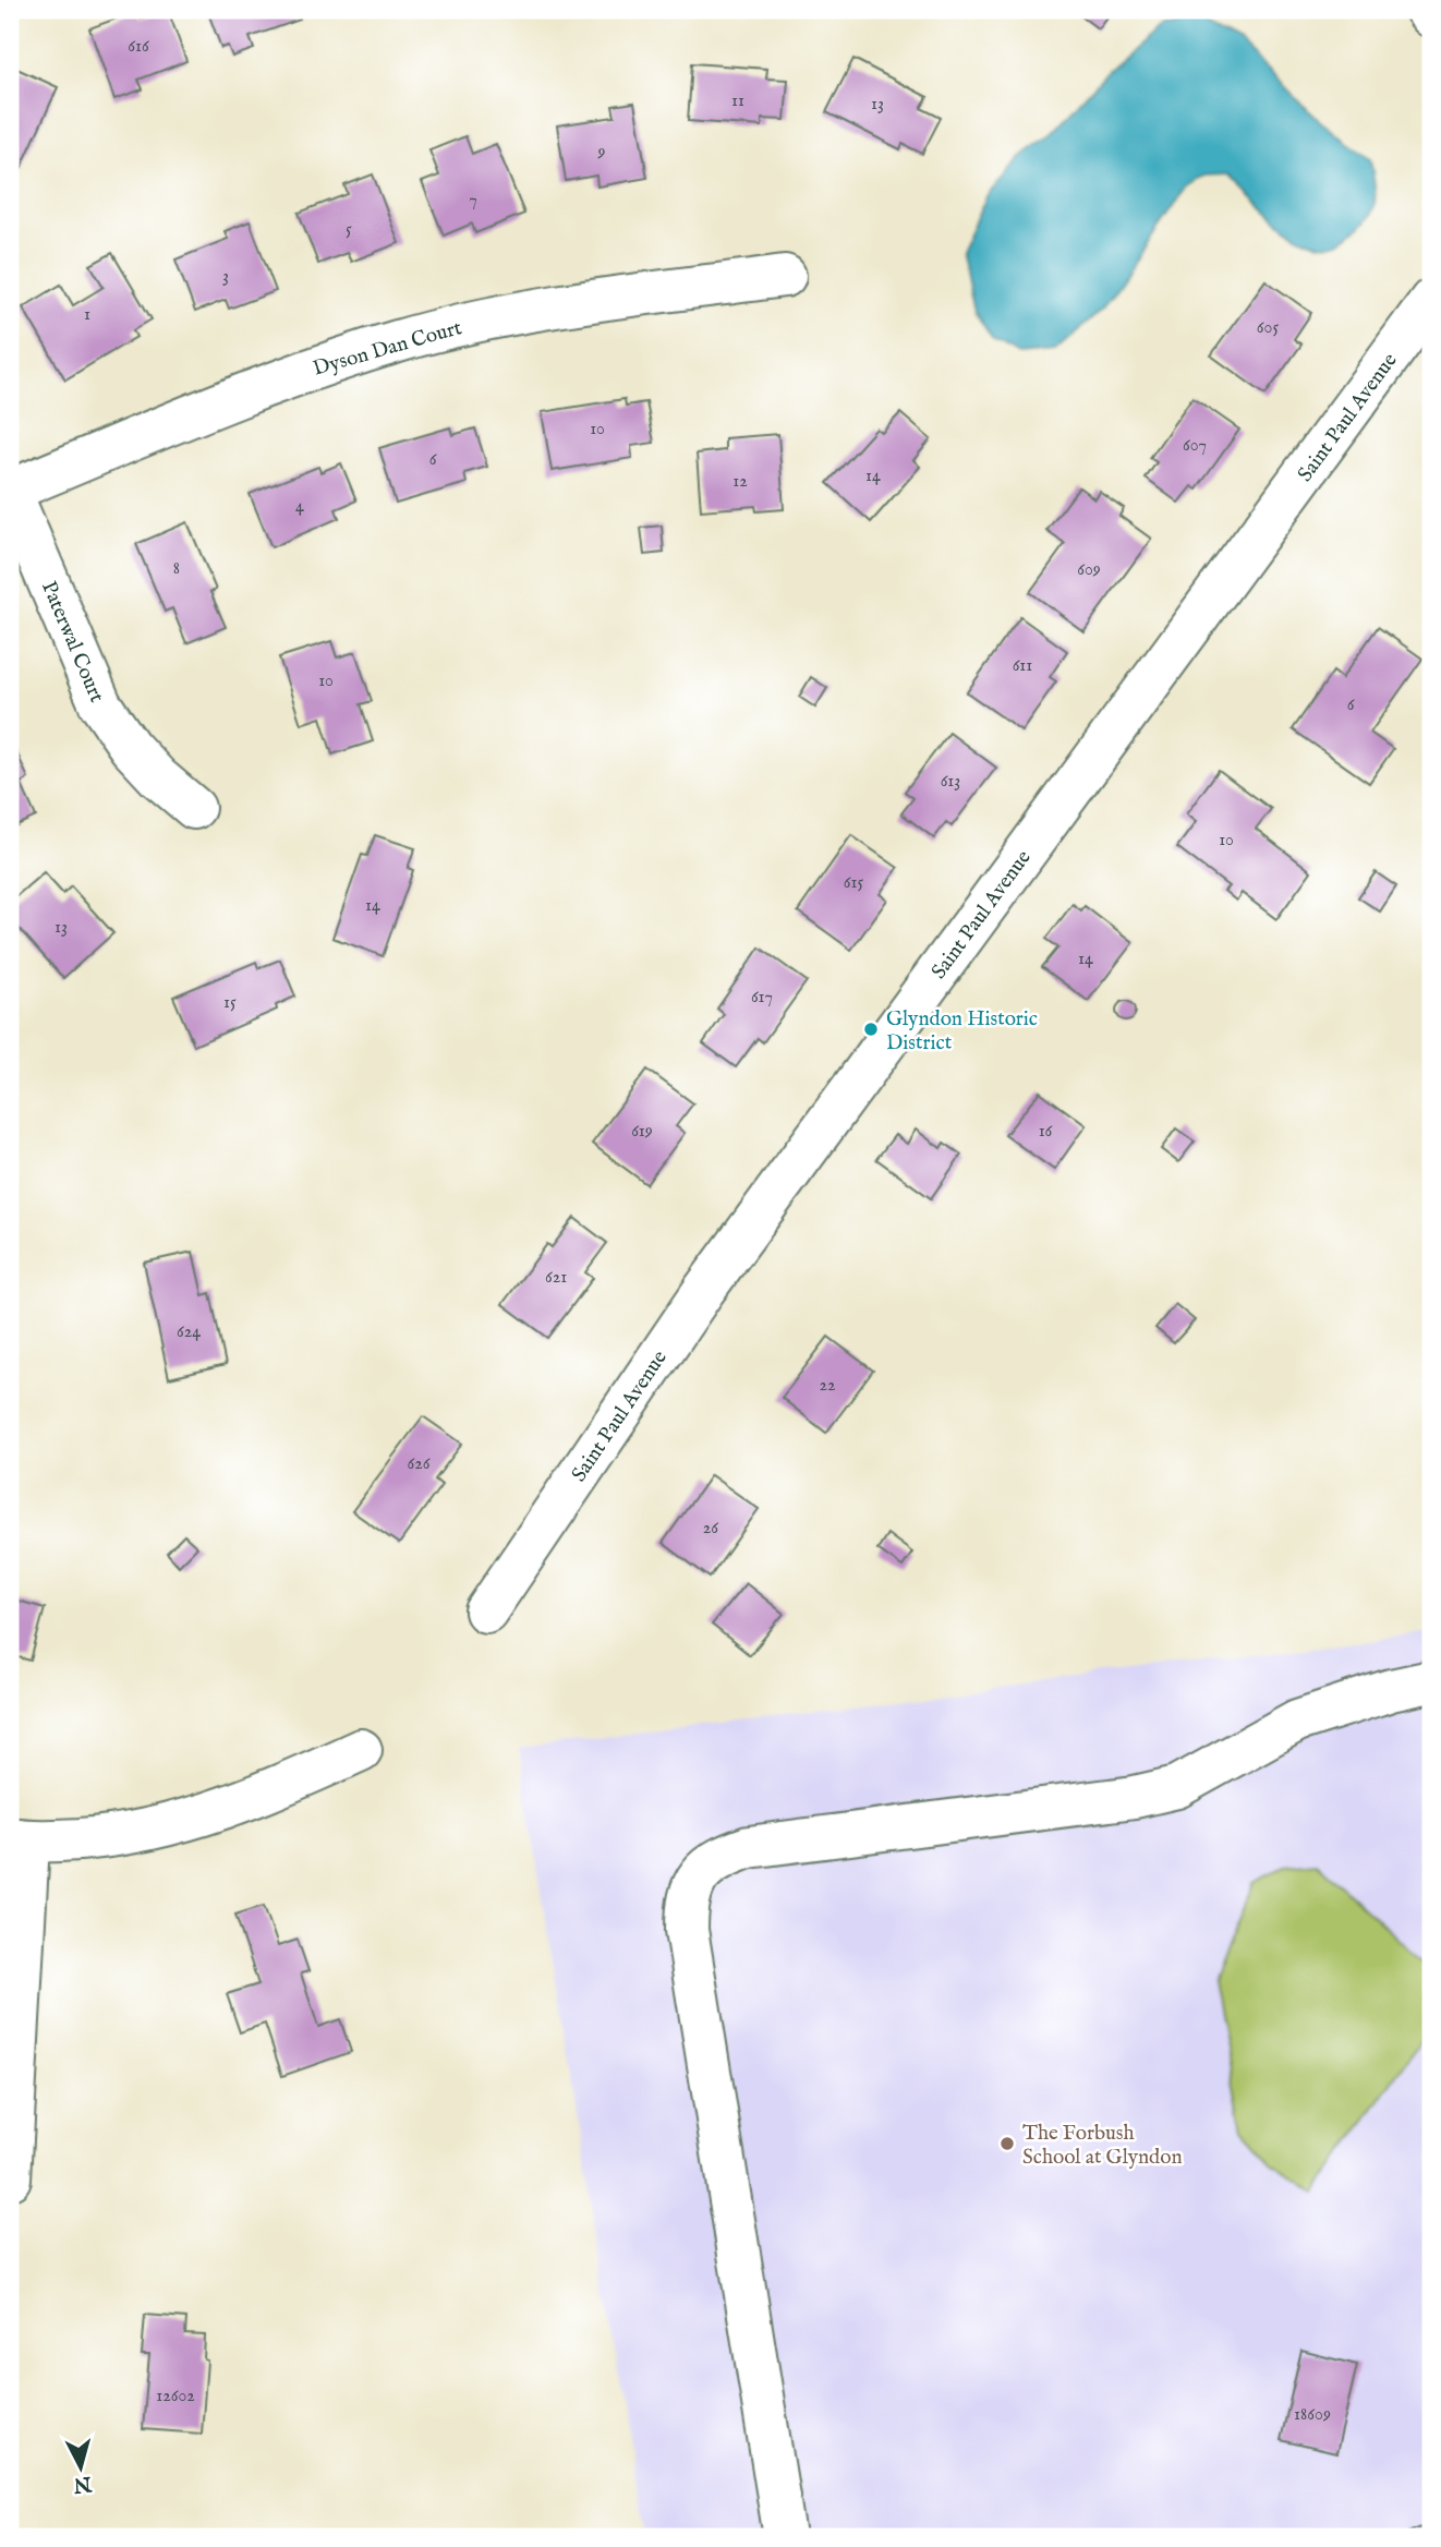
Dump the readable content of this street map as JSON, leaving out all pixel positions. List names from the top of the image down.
{
  "streets": {
    "street": ["Dyson Dan Court", "Saint Paul Avenue", "Paterwal Court"]
  },
  "crossings": [
    ["Dyson Dan Court", "Paterwal Court"]
  ],
  "places": ["Glyndon Historic District", "The Forbush School at Glyndon"],
  "house_numbers": [
    "616",
    "11",
    "13",
    "9",
    "7",
    "5",
    "3",
    "1",
    "605",
    "10",
    "607",
    "6",
    "14",
    "12",
    "4",
    "8",
    "609",
    "611",
    "10",
    "6",
    "613",
    "10",
    "615",
    "14",
    "13",
    "14",
    "617",
    "15",
    "619",
    "16",
    "621",
    "624",
    "22",
    "626",
    "26",
    "12602",
    "18609"
  ],
  "north": "bottom"
}
